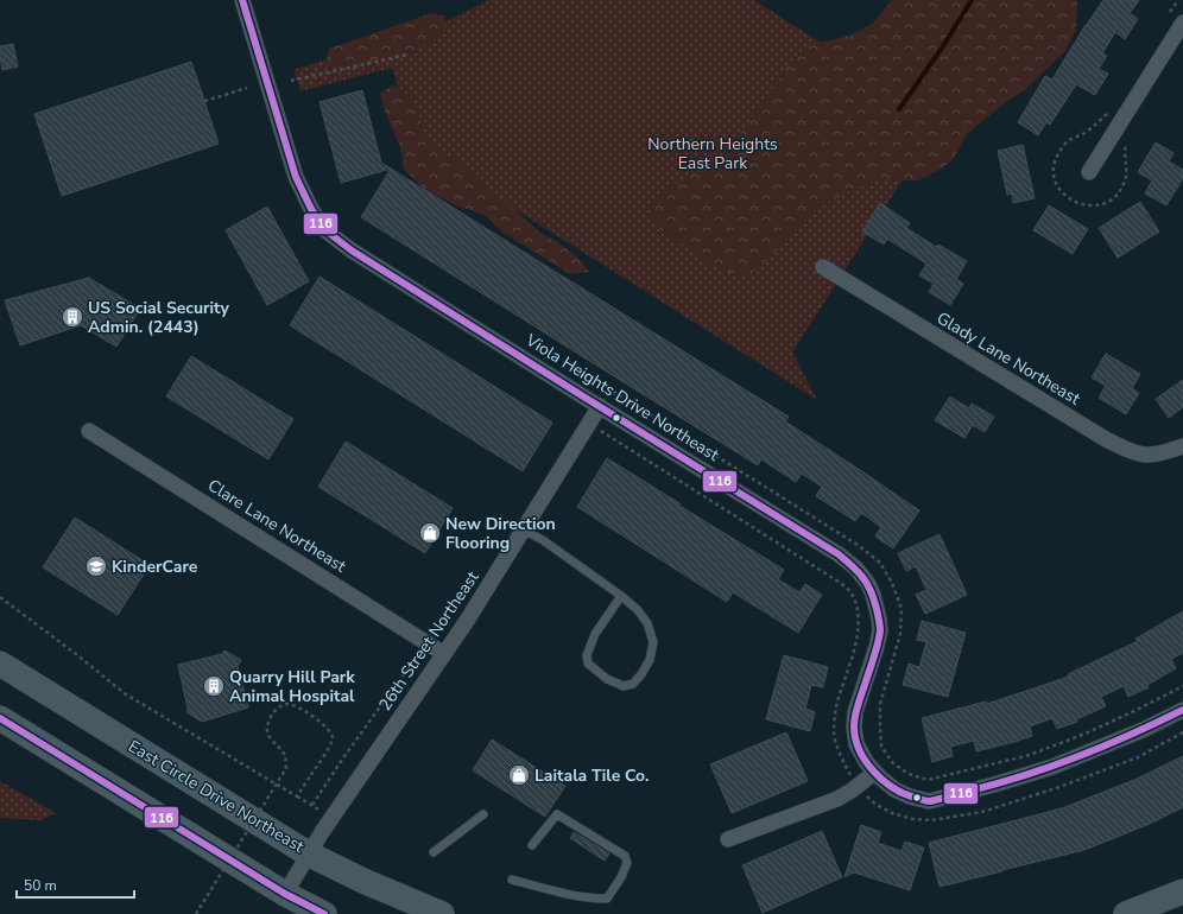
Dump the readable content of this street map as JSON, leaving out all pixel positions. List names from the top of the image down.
{
  "streets": {
    "main road": ["East Circle Drive Northeast"],
    "street": [
      "Glady Lane Northeast",
      "Viola Heights Drive Northeast",
      "Clare Lane Northeast",
      "26th Street Northeast"
    ]
  },
  "crossings": [
    ["Viola Heights Drive Northeast", "26th Street Northeast"],
    ["Clare Lane Northeast", "26th Street Northeast"],
    ["26th Street Northeast", "East Circle Drive Northeast"]
  ],
  "parks": ["Northern Heights East Park"],
  "places": {
    "building": ["US Social Security Admin. (2443)", "Quarry Hill Park Animal Hospital"],
    "shop": ["New Direction Flooring", "Laitala Tile Co."],
    "school or university": ["KinderCare"]
  },
  "lines": ["transit line 116"],
  "scale_bar": "50 m"
}
